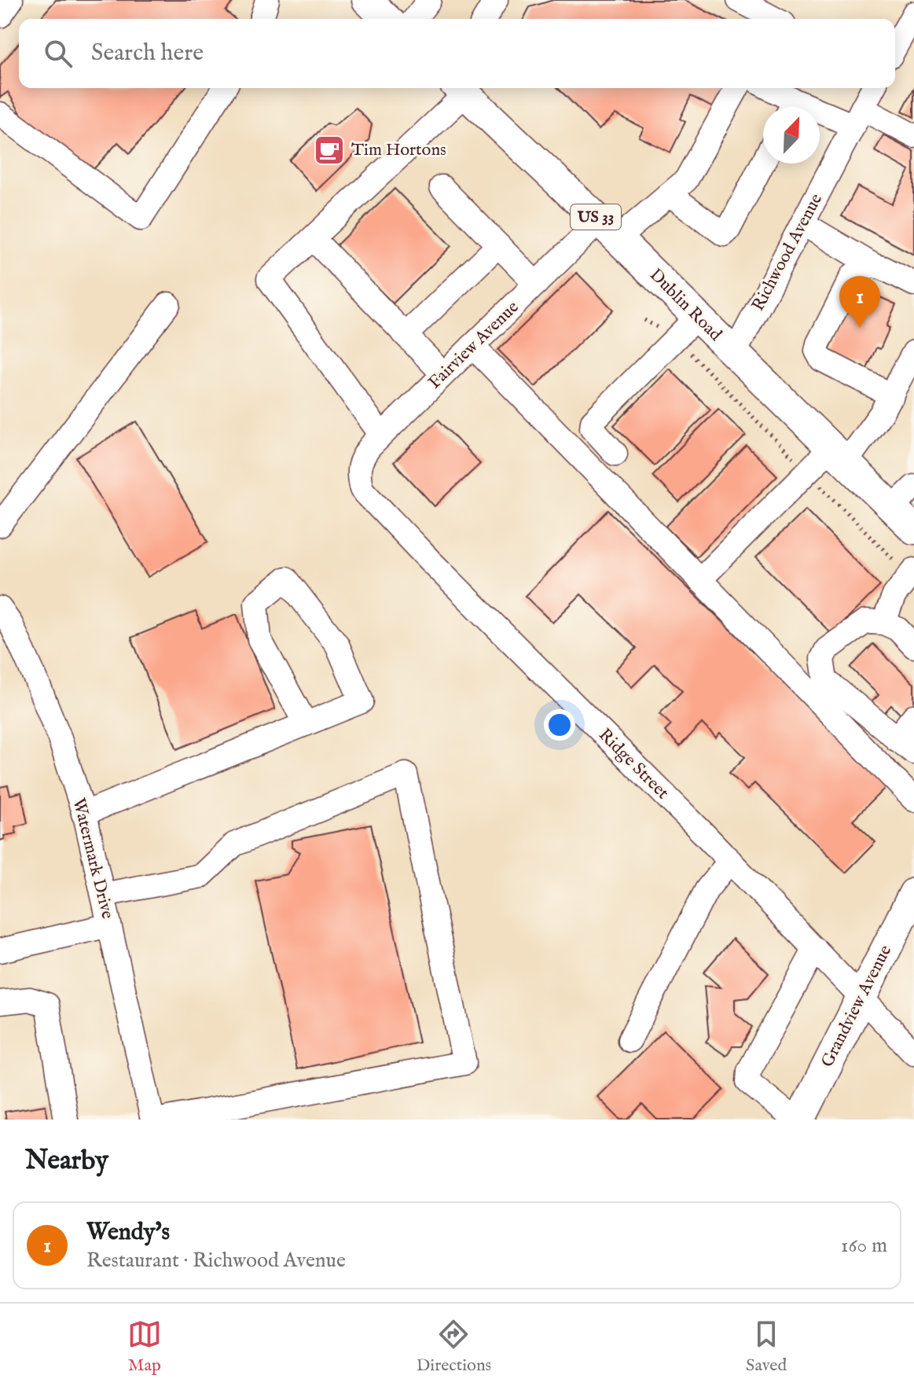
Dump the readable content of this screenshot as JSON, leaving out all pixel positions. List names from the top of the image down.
{
  "streets": {
    "main road": ["US 33", "Dublin Road", "Grandview Avenue"],
    "street": [
      "Richwood Avenue",
      "Fairview Avenue",
      "Ridge Street",
      "Watermark Drive"
    ]
  },
  "crossings": [
    ["Richwood Avenue", "Dublin Road"],
    ["Dublin Road", "Fairview Avenue"],
    ["Fairview Avenue", "Ridge Street"],
    ["Ridge Street", "Grandview Avenue"]
  ],
  "places": {
    "cafe": ["Tim Hortons"]
  },
  "north": "top right",
  "page": {
    "search": "Search here",
    "pins": "1",
    "heading": "Nearby",
    "list": [
      {
        "mark": "1",
        "name": "Wendy's",
        "note": "Restaurant · Richwood Avenue",
        "value": "160 m"
      }
    ],
    "nav": ["Map", "Directions", "Saved"]
  }
}
